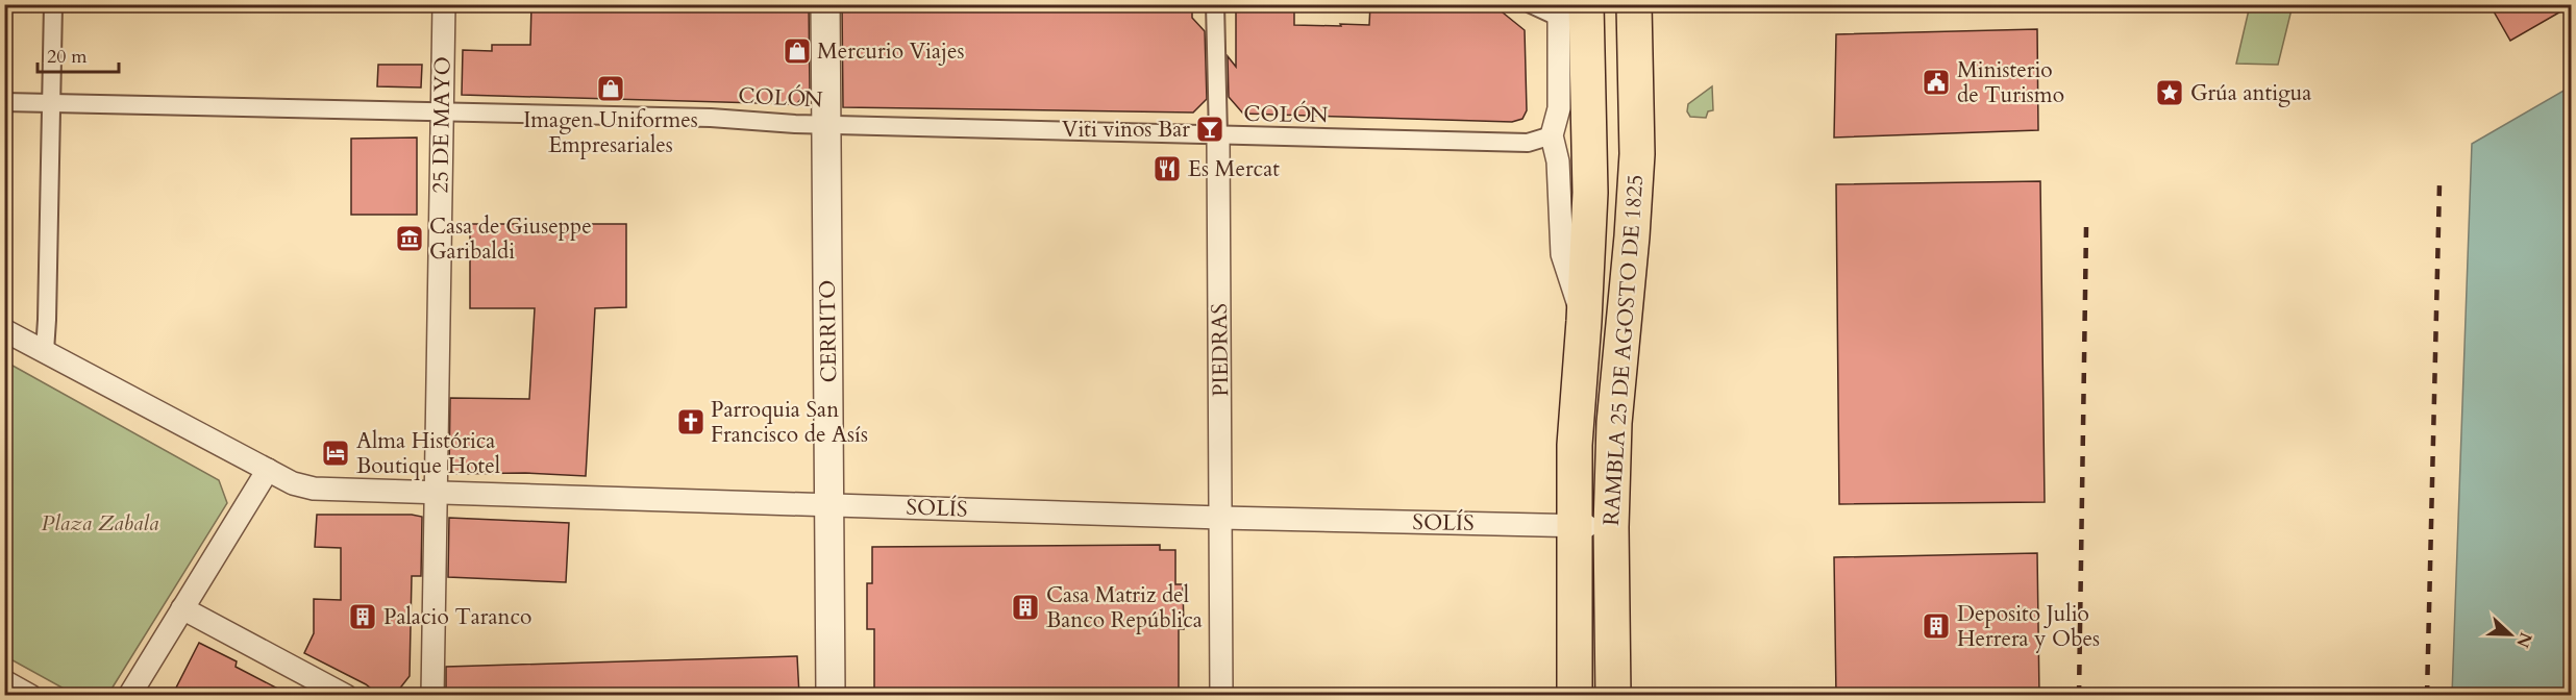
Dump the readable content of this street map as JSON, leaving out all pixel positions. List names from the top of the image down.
{
  "streets": {
    "main road": ["RAMBLA 25 DE AGOSTO DE 1825"],
    "street": [
      "COLÓN",
      "25 DE MAYO",
      "CERRITO",
      "PIEDRAS",
      "SOLÍS"
    ]
  },
  "crossings": [
    ["COLÓN", "25 DE MAYO"],
    ["COLÓN", "CERRITO"],
    ["COLÓN", "PIEDRAS"],
    ["COLÓN", "RAMBLA 25 DE AGOSTO DE 1825"],
    ["25 DE MAYO", "SOLÍS"],
    ["CERRITO", "SOLÍS"],
    ["PIEDRAS", "SOLÍS"],
    ["RAMBLA 25 DE AGOSTO DE 1825", "SOLÍS"]
  ],
  "parks": ["Plaza Zabala"],
  "places": {
    "shop": ["Mercurio Viajes", "Imagen Uniformes Empresariales"],
    "public building": ["Ministerio de Turismo"],
    "place": ["Grúa antigua"],
    "bar": ["Viti vinos Bar"],
    "restaurant": ["Es Mercat"],
    "museum": ["Casa de Giuseppe Garibaldi"],
    "church": ["Parroquia San Francisco de Asís"],
    "hotel": ["Alma Histórica Boutique Hotel"],
    "building": ["Casa Matriz del Banco República", "Palacio Taranco", "Deposito Julio Herrera y Obes"]
  },
  "scale_bar": "20 m",
  "north": "right"
}
